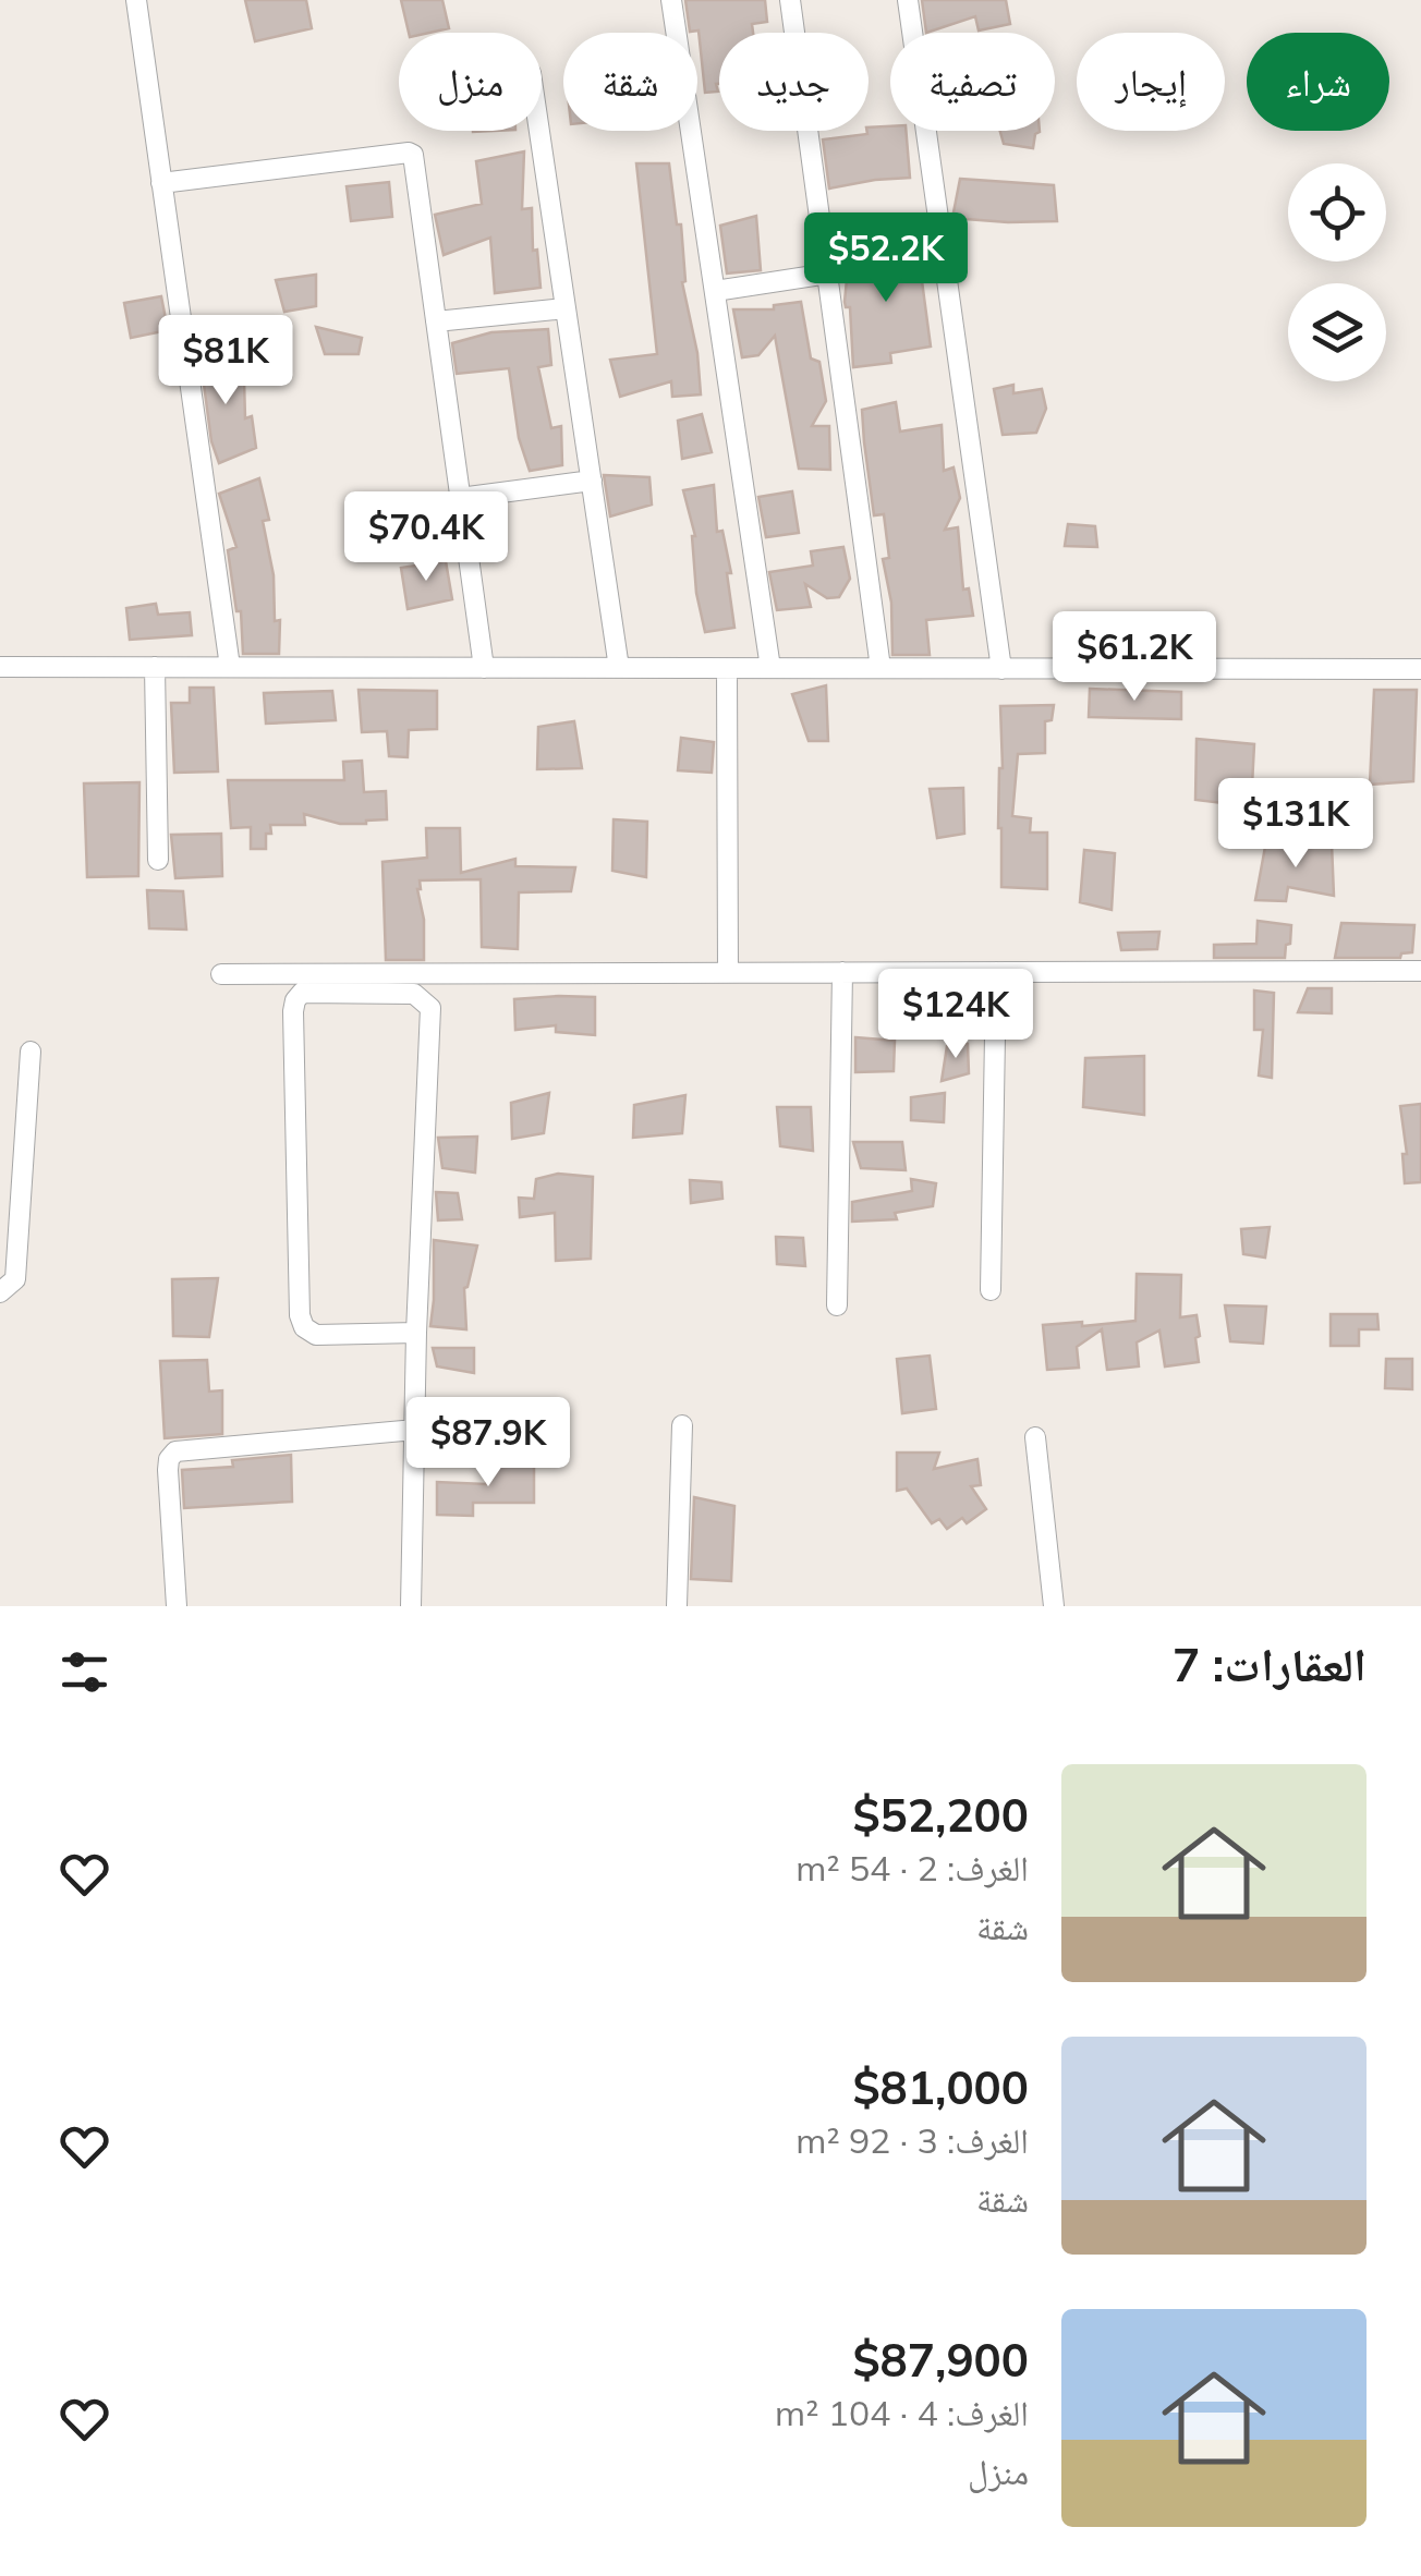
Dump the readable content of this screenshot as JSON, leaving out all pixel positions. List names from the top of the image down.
{
  "page": {
    "chip": [
      "شراء",
      "إيجار",
      "تصفية",
      "جديد",
      "شقة",
      "منزل"
    ],
    "price": [
      "$52.2K",
      "$81K",
      "$70.4K",
      "$61.2K",
      "$131K",
      "$124K",
      "$87.9K"
    ],
    "heading": "العقارات: 7",
    "list": [
      {
        "name": "$52,200",
        "note": "الغرف: 2 · 54 m² · شقة"
      },
      {
        "name": "$81,000",
        "note": "الغرف: 3 · 92 m² · شقة"
      },
      {
        "name": "$87,900",
        "note": "الغرف: 4 · 104 m² · منزل"
      }
    ]
  }
}
